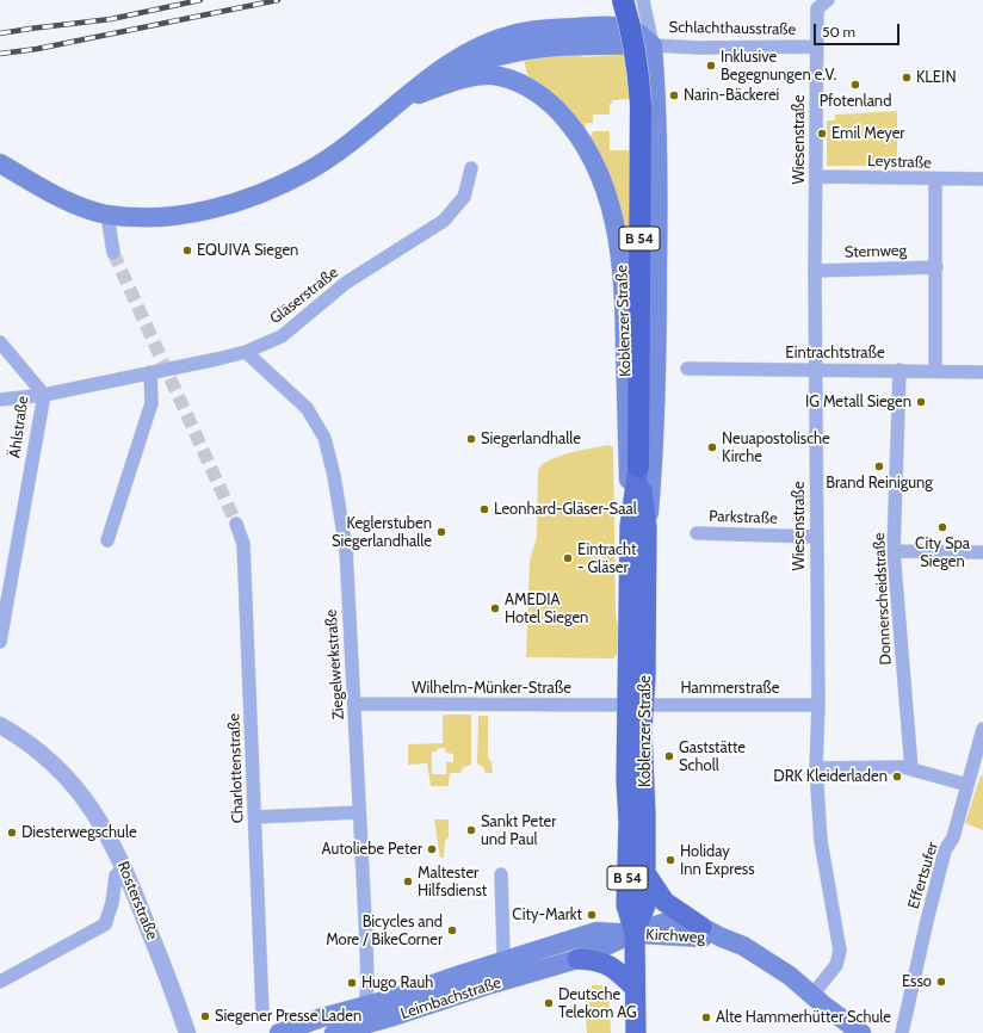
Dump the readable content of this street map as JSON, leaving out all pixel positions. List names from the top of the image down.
{
  "streets": {
    "highway": ["B 54"],
    "main road": ["Koblenzer Straße", "Kirchweg", "Leimbachstraße"],
    "street": [
      "Schlachthausstraße",
      "Wiesenstraße",
      "Leystraße",
      "Sternweg",
      "Gläserstraße",
      "Eintrachtstraße",
      "Ählstraße",
      "Parkstraße",
      "Donnerscheidstraße",
      "Ziegelwerkstraße",
      "Wilhelm-Münker-Straße",
      "Hammerstraße",
      "Charlottenstraße",
      "Effertsufer",
      "Rosterstraße"
    ]
  },
  "crossings": [
    ["Schlachthausstraße", "Wiesenstraße"],
    ["Schlachthausstraße", "Koblenzer Straße"],
    ["Wiesenstraße", "Leystraße"],
    ["Wiesenstraße", "Sternweg"],
    ["Wiesenstraße", "Eintrachtstraße"],
    ["Wiesenstraße", "Parkstraße"],
    ["Wiesenstraße", "Hammerstraße"],
    ["Wiesenstraße", "Kirchweg"],
    ["B 54", "Koblenzer Straße"],
    ["Gläserstraße", "Ählstraße"],
    ["Gläserstraße", "Ziegelwerkstraße"],
    ["Koblenzer Straße", "Wilhelm-Münker-Straße"],
    ["Koblenzer Straße", "Hammerstraße"],
    ["Koblenzer Straße", "Kirchweg"],
    ["Koblenzer Straße", "Leimbachstraße"],
    ["Eintrachtstraße", "Donnerscheidstraße"],
    ["Ziegelwerkstraße", "Wilhelm-Münker-Straße"],
    ["Ziegelwerkstraße", "Leimbachstraße"],
    ["Wilhelm-Münker-Straße", "Hammerstraße"],
    ["Kirchweg", "Leimbachstraße"]
  ],
  "places": [
    "Inklusive Begegnungen e.V.",
    "KLEIN",
    "Pfotenland",
    "Narin-Bäckerei",
    "Emil Meyer",
    "EQUIVA Siegen",
    "IG Metall Siegen",
    "Siegerlandhalle",
    "Neuapostolische Kirche",
    "Brand Reinigung",
    "Leonhard-Gläser-Saal",
    "City Spa Siegen",
    "Keglerstuben Siegerlandhalle",
    "Eintracht - Gläser",
    "AMEDIA Hotel Siegen",
    "Gaststätte Scholl",
    "DRK Kleiderladen",
    "Sankt Peter und Paul",
    "Diesterwegschule",
    "Autoliebe Peter",
    "Holiday Inn Express",
    "Maltester Hilfsdienst",
    "City-Markt",
    "Bicycles and More / BikeCorner",
    "Esso",
    "Hugo Rauh",
    "Deutsche Telekom AG",
    "Siegener Presse Laden",
    "Alte Hammerhütter Schule"
  ],
  "scale_bar": "50 m"
}
